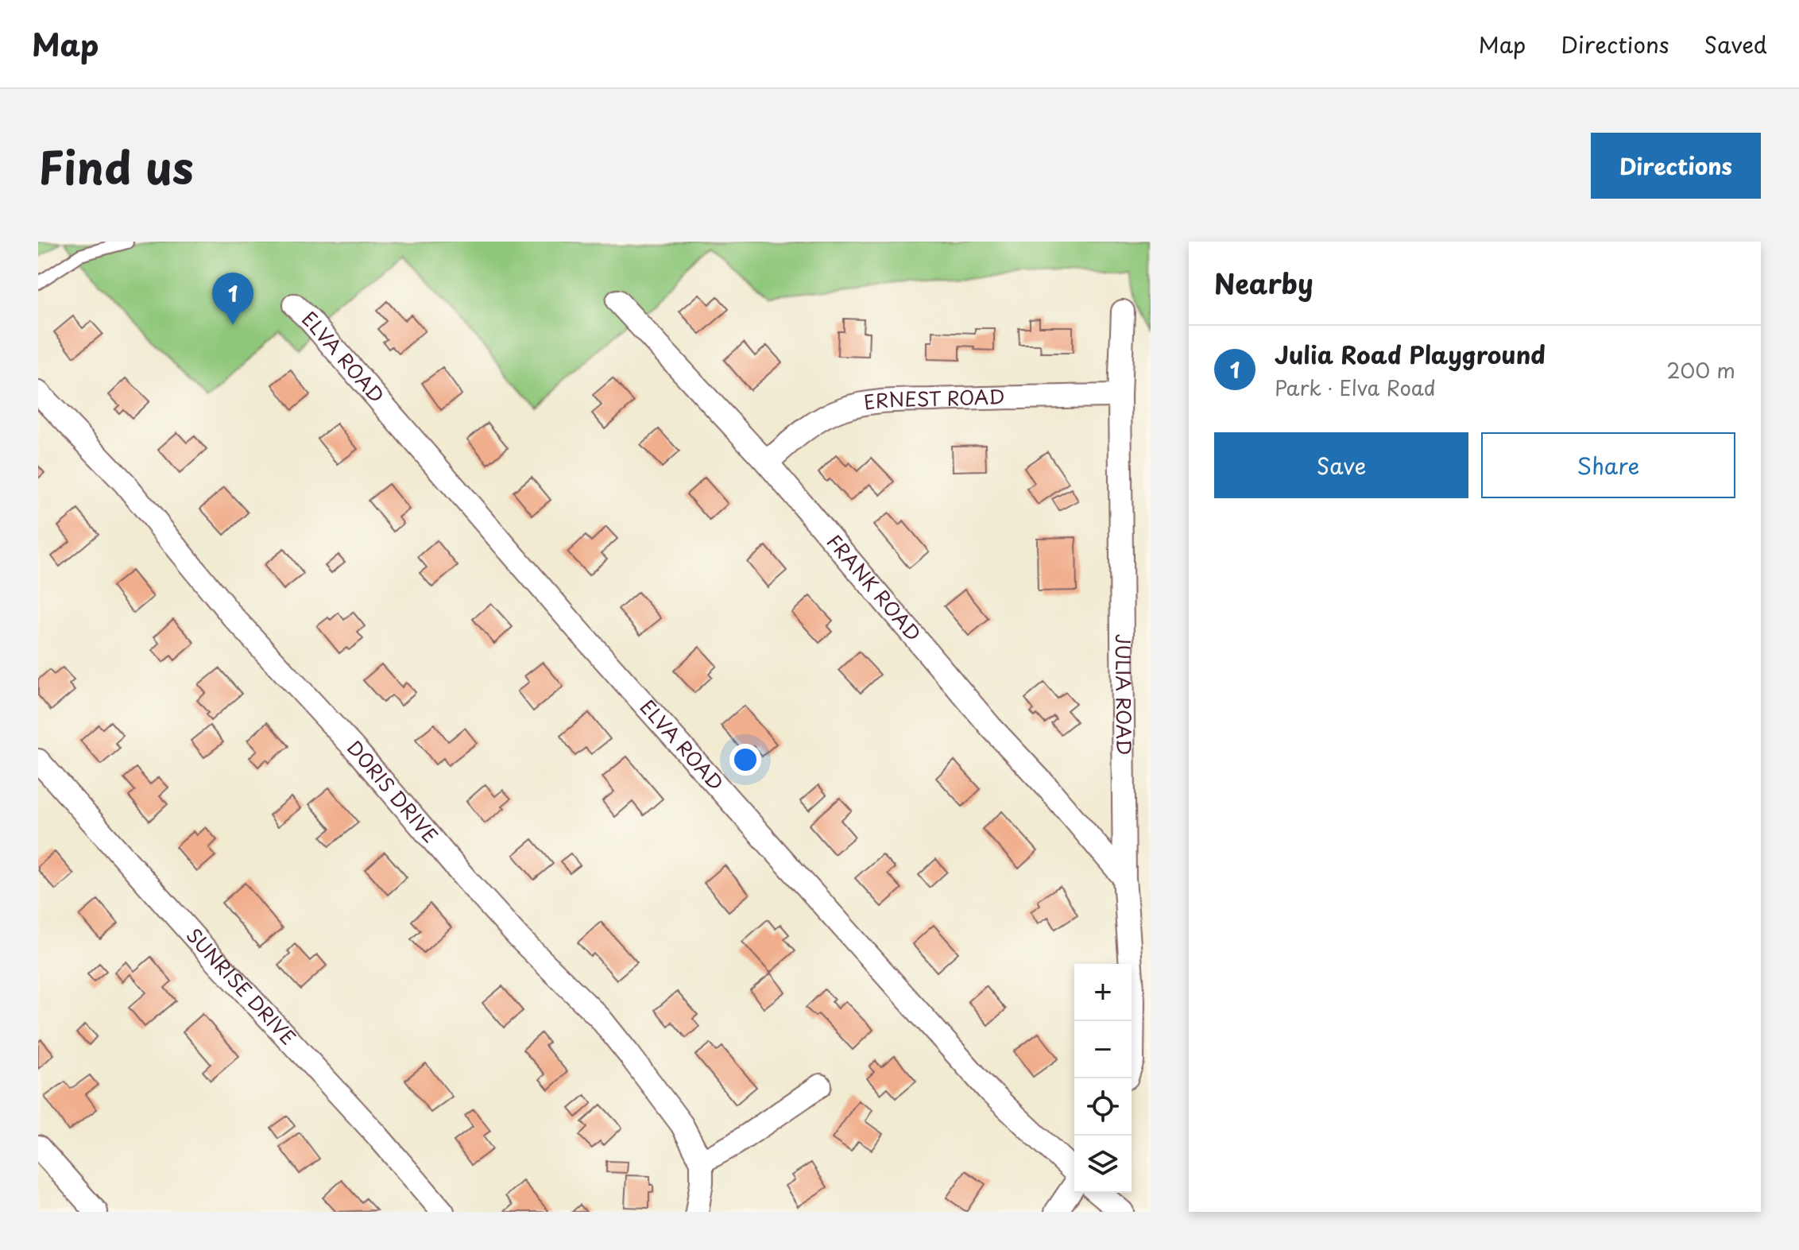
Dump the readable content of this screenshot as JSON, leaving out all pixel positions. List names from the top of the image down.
{
  "streets": {
    "street": [
      "ELVA ROAD",
      "ERNEST ROAD",
      "FRANK ROAD",
      "JULIA ROAD",
      "DORIS DRIVE",
      "SUNRISE DRIVE"
    ]
  },
  "crossings": [
    ["ERNEST ROAD", "FRANK ROAD"],
    ["ERNEST ROAD", "JULIA ROAD"],
    ["FRANK ROAD", "JULIA ROAD"]
  ],
  "page": {
    "header": "Map",
    "nav": ["Map", "Directions", "Saved"],
    "title": "Find us",
    "buttons": [
      "Directions",
      ["Save", "Share"]
    ],
    "heading": "Nearby",
    "pins": "1",
    "list": [
      {
        "mark": "1",
        "name": "Julia Road Playground",
        "note": "Park · Elva Road",
        "value": "200 m"
      }
    ],
    "map_buttons": ["+", "−"]
  }
}
